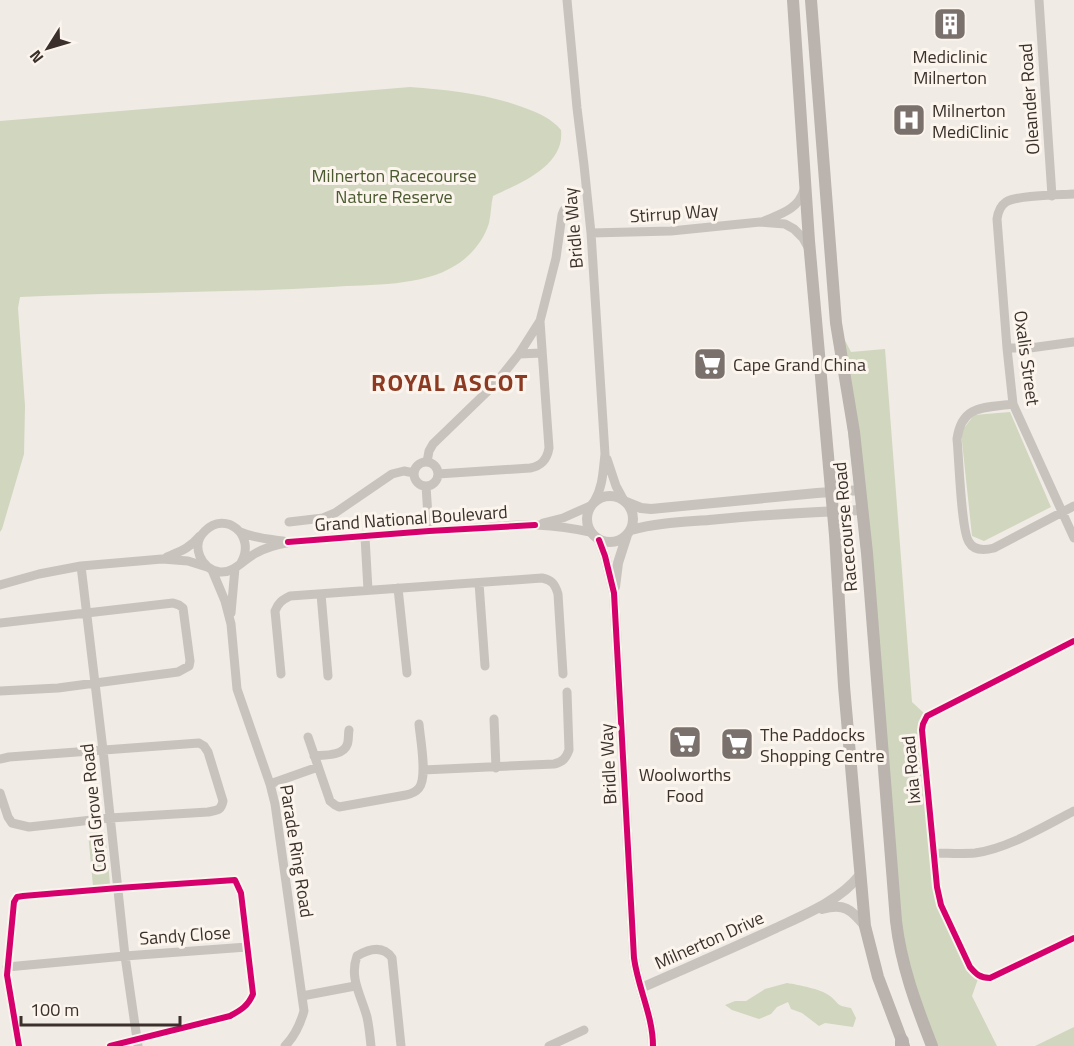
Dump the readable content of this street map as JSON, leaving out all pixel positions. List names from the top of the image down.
{
  "streets": {
    "main road": ["Racecourse Road"],
    "street": [
      "Oleander Road",
      "Stirrup Way",
      "Bridle Way",
      "Oxalis Street",
      "Grand National Boulevard",
      "Ixia Road",
      "Coral Grove Road",
      "Parade Ring Road",
      "Sandy Close",
      "Milnerton Drive"
    ]
  },
  "crossings": [
    ["Oleander Road", "Oxalis Street"],
    ["Stirrup Way", "Bridle Way"],
    ["Stirrup Way", "Racecourse Road"],
    ["Bridle Way", "Grand National Boulevard"],
    ["Bridle Way", "Milnerton Drive"],
    ["Grand National Boulevard", "Parade Ring Road"],
    ["Racecourse Road", "Milnerton Drive"],
    ["Coral Grove Road", "Sandy Close"]
  ],
  "districts": ["ROYAL ASCOT"],
  "parks": ["Milnerton Racecourse Nature Reserve"],
  "places": {
    "building": ["Mediclinic Milnerton"],
    "hospital": ["Milnerton MediClinic"],
    "supermarket": ["Cape Grand China", "Woolworths Food", "The Paddocks Shopping Centre"]
  },
  "scale_bar": "100 m",
  "north": "bottom left"
}
